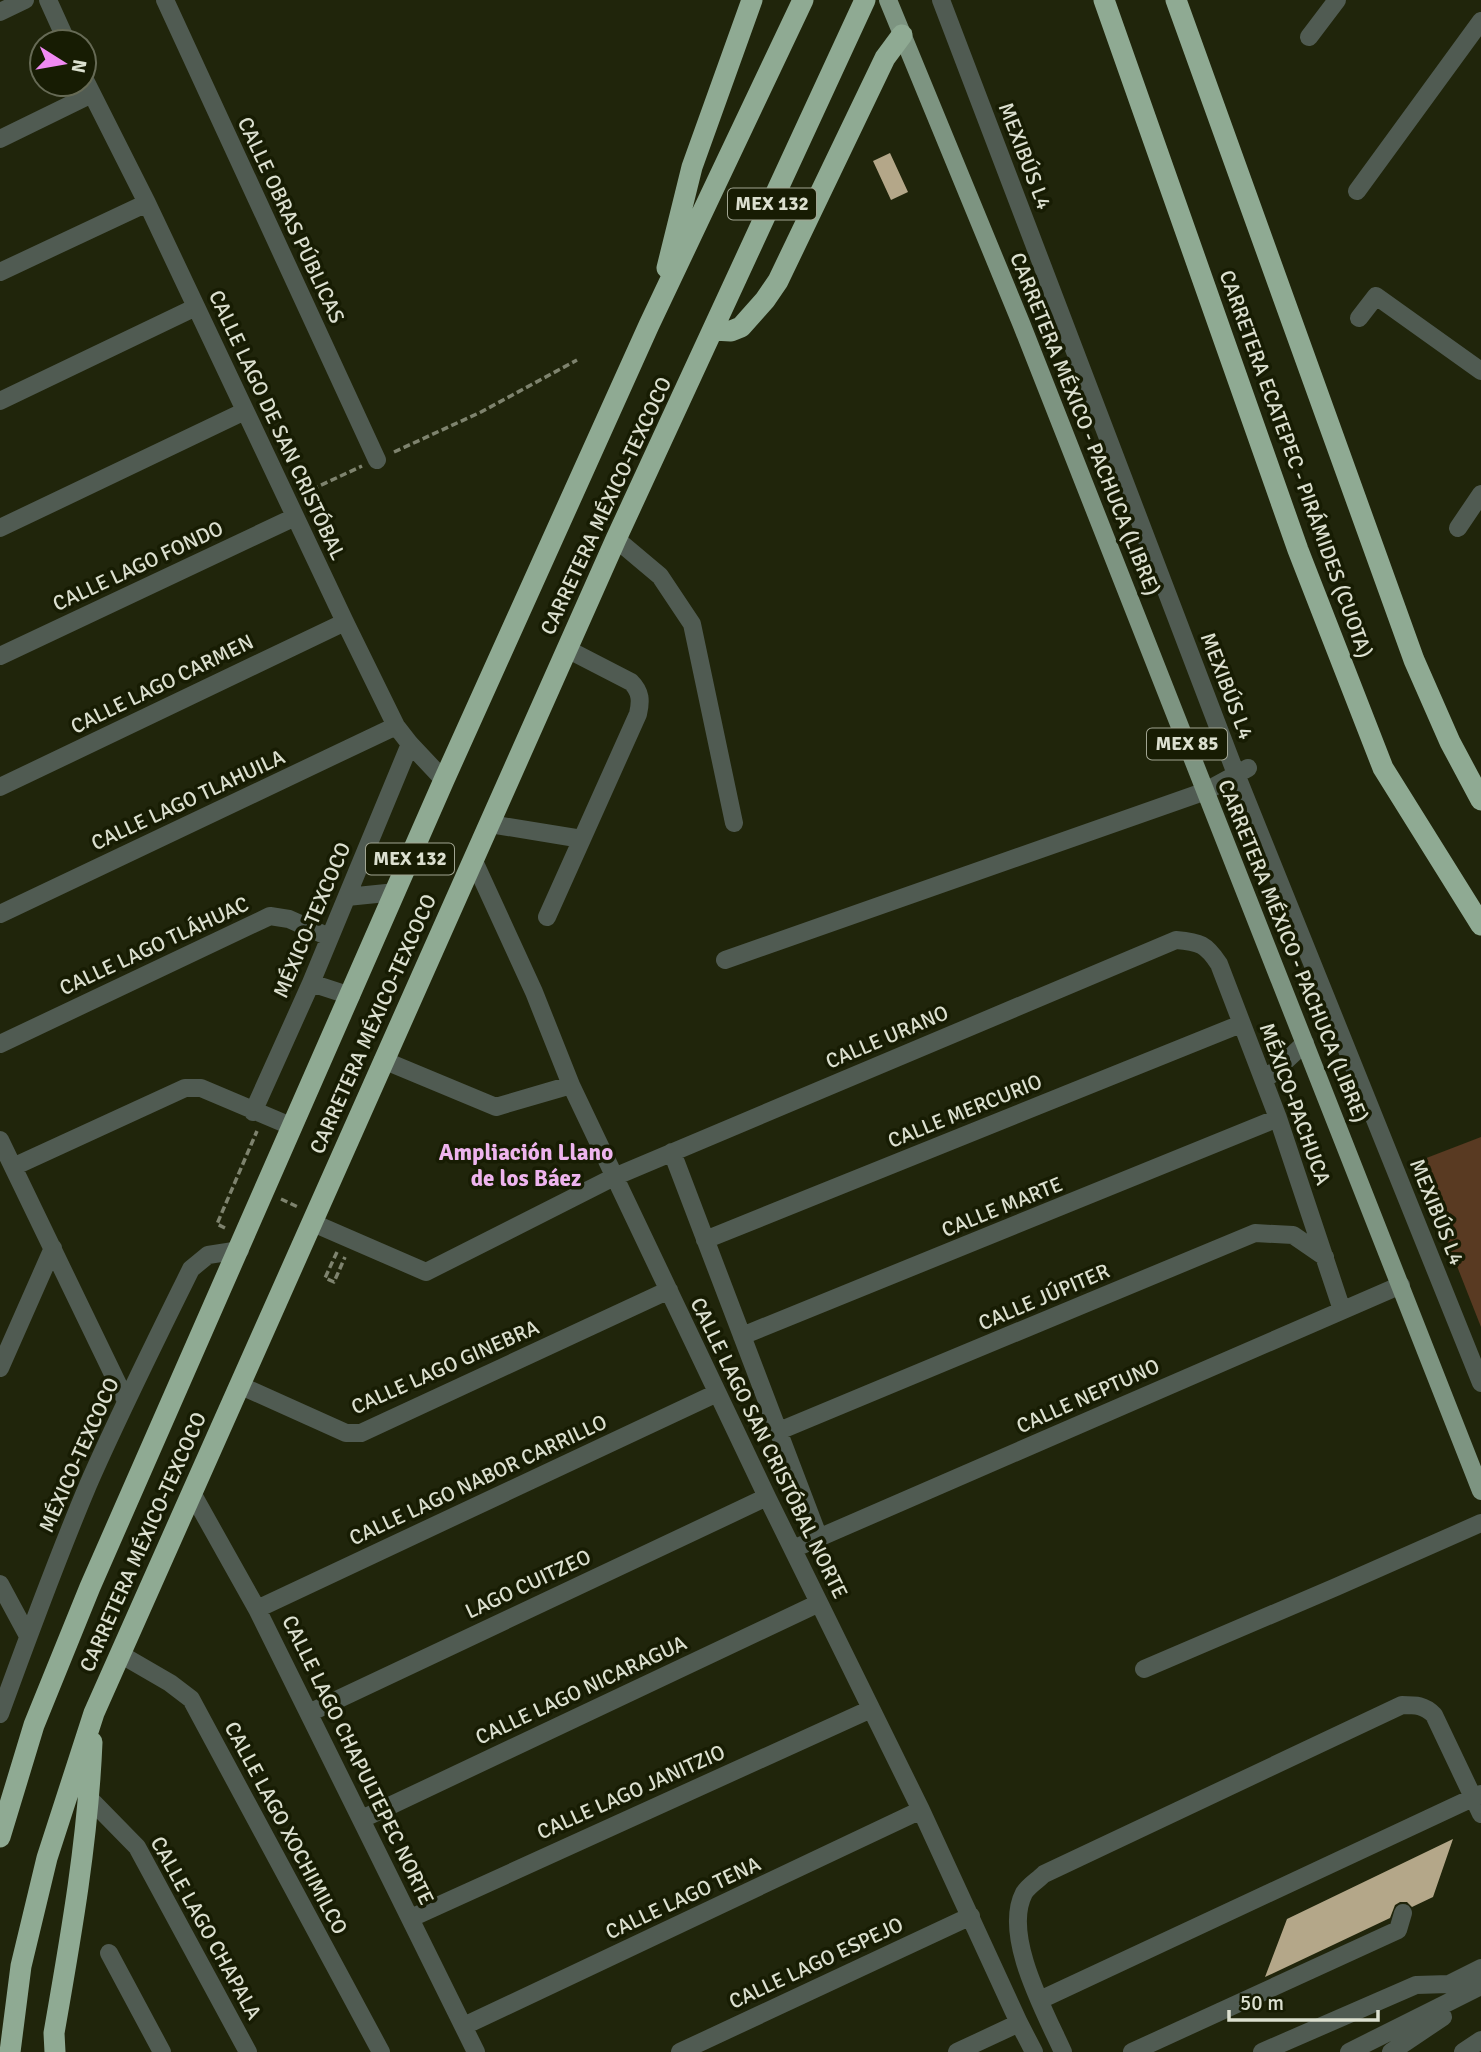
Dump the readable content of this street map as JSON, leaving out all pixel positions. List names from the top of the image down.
{
  "streets": {
    "highway": ["MEX 132", "CARRETERA ECATEPEC - PIRÁMIDES (CUOTA)", "CARRETERA MÉXICO-TEXCOCO"],
    "main road": ["CARRETERA MÉXICO - PACHUCA (LIBRE)", "MEX 85"],
    "street": [
      "MEXIBÚS L4",
      "CALLE OBRAS PÚBLICAS",
      "CALLE LAGO DE SAN CRISTÓBAL",
      "CALLE LAGO FONDO",
      "CALLE LAGO CARMEN",
      "CALLE LAGO TLAHUILA",
      "MÉXICO-TEXCOCO",
      "CALLE LAGO TLÁHUAC",
      "CALLE URANO",
      "MÉXICO-PACHUCA",
      "CALLE MERCURIO",
      "CALLE MARTE",
      "CALLE JÚPITER",
      "CALLE LAGO GINEBRA",
      "CALLE NEPTUNO",
      "CALLE LAGO SAN CRISTÓBAL NORTE",
      "CALLE LAGO NABOR CARRILLO",
      "LAGO CUITZEO",
      "CALLE LAGO NICARAGUA",
      "CALLE LAGO CHAPULTEPEC NORTE",
      "CALLE LAGO JANITZIO",
      "CALLE LAGO XOCHIMILCO",
      "CALLE LAGO TENA",
      "CALLE LAGO CHAPALA",
      "CALLE LAGO ESPEJO"
    ]
  },
  "crossings": [
    ["CARRETERA MÉXICO - PACHUCA (LIBRE)", "CALLE NEPTUNO"],
    ["CALLE LAGO DE SAN CRISTÓBAL", "CARRETERA MÉXICO-TEXCOCO"],
    ["CALLE LAGO DE SAN CRISTÓBAL", "CALLE LAGO FONDO"],
    ["CALLE LAGO DE SAN CRISTÓBAL", "CALLE LAGO CARMEN"],
    ["CALLE LAGO DE SAN CRISTÓBAL", "CALLE LAGO TLAHUILA"],
    ["CALLE LAGO DE SAN CRISTÓBAL", "MÉXICO-TEXCOCO"],
    ["CARRETERA MÉXICO-TEXCOCO", "MÉXICO-TEXCOCO"],
    ["CARRETERA MÉXICO-TEXCOCO", "CALLE URANO"],
    ["CARRETERA MÉXICO-TEXCOCO", "CALLE LAGO GINEBRA"],
    ["CARRETERA MÉXICO-TEXCOCO", "CALLE LAGO SAN CRISTÓBAL NORTE"],
    ["CARRETERA MÉXICO-TEXCOCO", "CALLE LAGO CHAPULTEPEC NORTE"],
    ["CARRETERA MÉXICO-TEXCOCO", "CALLE LAGO XOCHIMILCO"],
    ["MÉXICO-TEXCOCO", "CALLE LAGO TLÁHUAC"],
    ["CALLE URANO", "MÉXICO-PACHUCA"],
    ["CALLE URANO", "CALLE LAGO SAN CRISTÓBAL NORTE"],
    ["MÉXICO-PACHUCA", "CALLE MERCURIO"],
    ["MÉXICO-PACHUCA", "CALLE MARTE"],
    ["MÉXICO-PACHUCA", "CALLE JÚPITER"],
    ["MÉXICO-PACHUCA", "CALLE NEPTUNO"],
    ["CALLE MERCURIO", "CALLE LAGO SAN CRISTÓBAL NORTE"],
    ["CALLE MARTE", "CALLE LAGO SAN CRISTÓBAL NORTE"],
    ["CALLE JÚPITER", "CALLE LAGO SAN CRISTÓBAL NORTE"],
    ["CALLE LAGO GINEBRA", "CALLE LAGO SAN CRISTÓBAL NORTE"],
    ["CALLE NEPTUNO", "CALLE LAGO SAN CRISTÓBAL NORTE"],
    ["CALLE LAGO SAN CRISTÓBAL NORTE", "CALLE LAGO NABOR CARRILLO"],
    ["CALLE LAGO SAN CRISTÓBAL NORTE", "LAGO CUITZEO"],
    ["CALLE LAGO SAN CRISTÓBAL NORTE", "CALLE LAGO NICARAGUA"],
    ["CALLE LAGO SAN CRISTÓBAL NORTE", "CALLE LAGO JANITZIO"],
    ["CALLE LAGO SAN CRISTÓBAL NORTE", "CALLE LAGO TENA"],
    ["CALLE LAGO SAN CRISTÓBAL NORTE", "CALLE LAGO ESPEJO"],
    ["CALLE LAGO NABOR CARRILLO", "CALLE LAGO CHAPULTEPEC NORTE"],
    ["LAGO CUITZEO", "CALLE LAGO CHAPULTEPEC NORTE"],
    ["CALLE LAGO NICARAGUA", "CALLE LAGO CHAPULTEPEC NORTE"],
    ["CALLE LAGO CHAPULTEPEC NORTE", "CALLE LAGO JANITZIO"],
    ["CALLE LAGO CHAPULTEPEC NORTE", "CALLE LAGO TENA"]
  ],
  "districts": ["Ampliación Llano de los Báez"],
  "scale_bar": "50 m",
  "north": "right"
}
